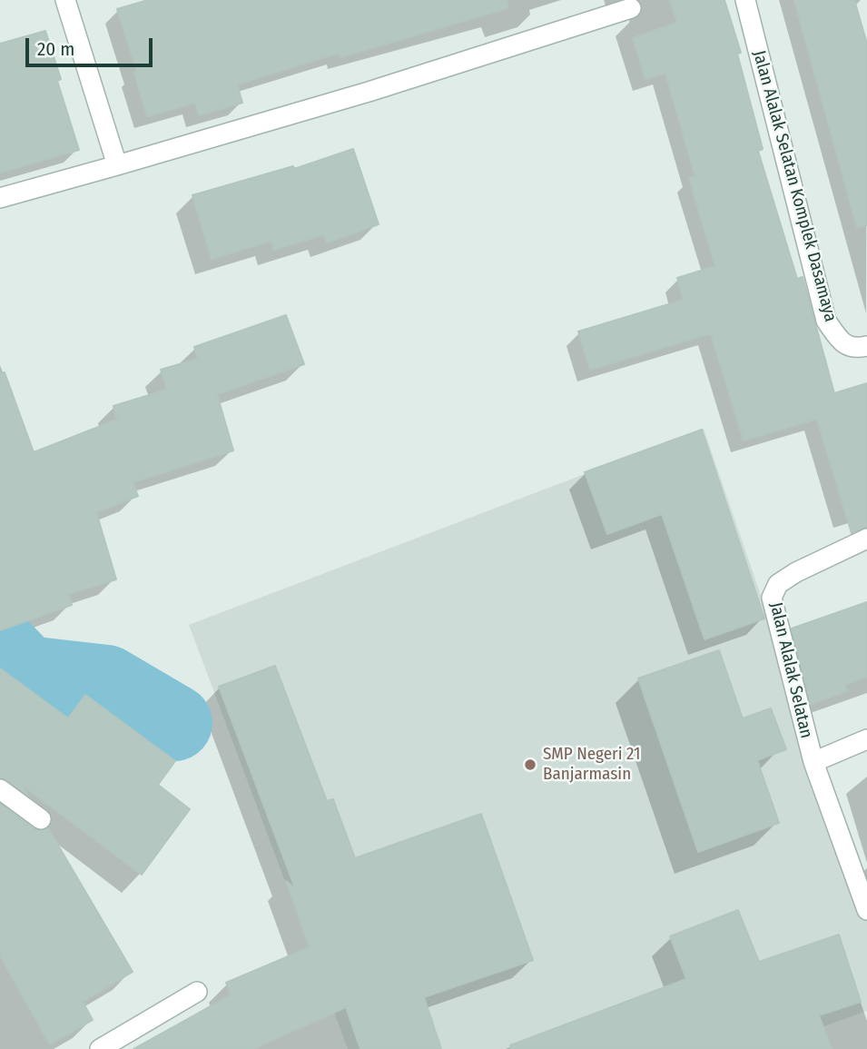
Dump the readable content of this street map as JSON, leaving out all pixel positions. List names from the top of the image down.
{
  "streets": {
    "street": ["Jalan Alalak Selatan Komplek Dasamaya", "Jalan Alalak Selatan"]
  },
  "places": ["SMP Negeri 21 Banjarmasin"],
  "scale_bar": "20 m"
}
